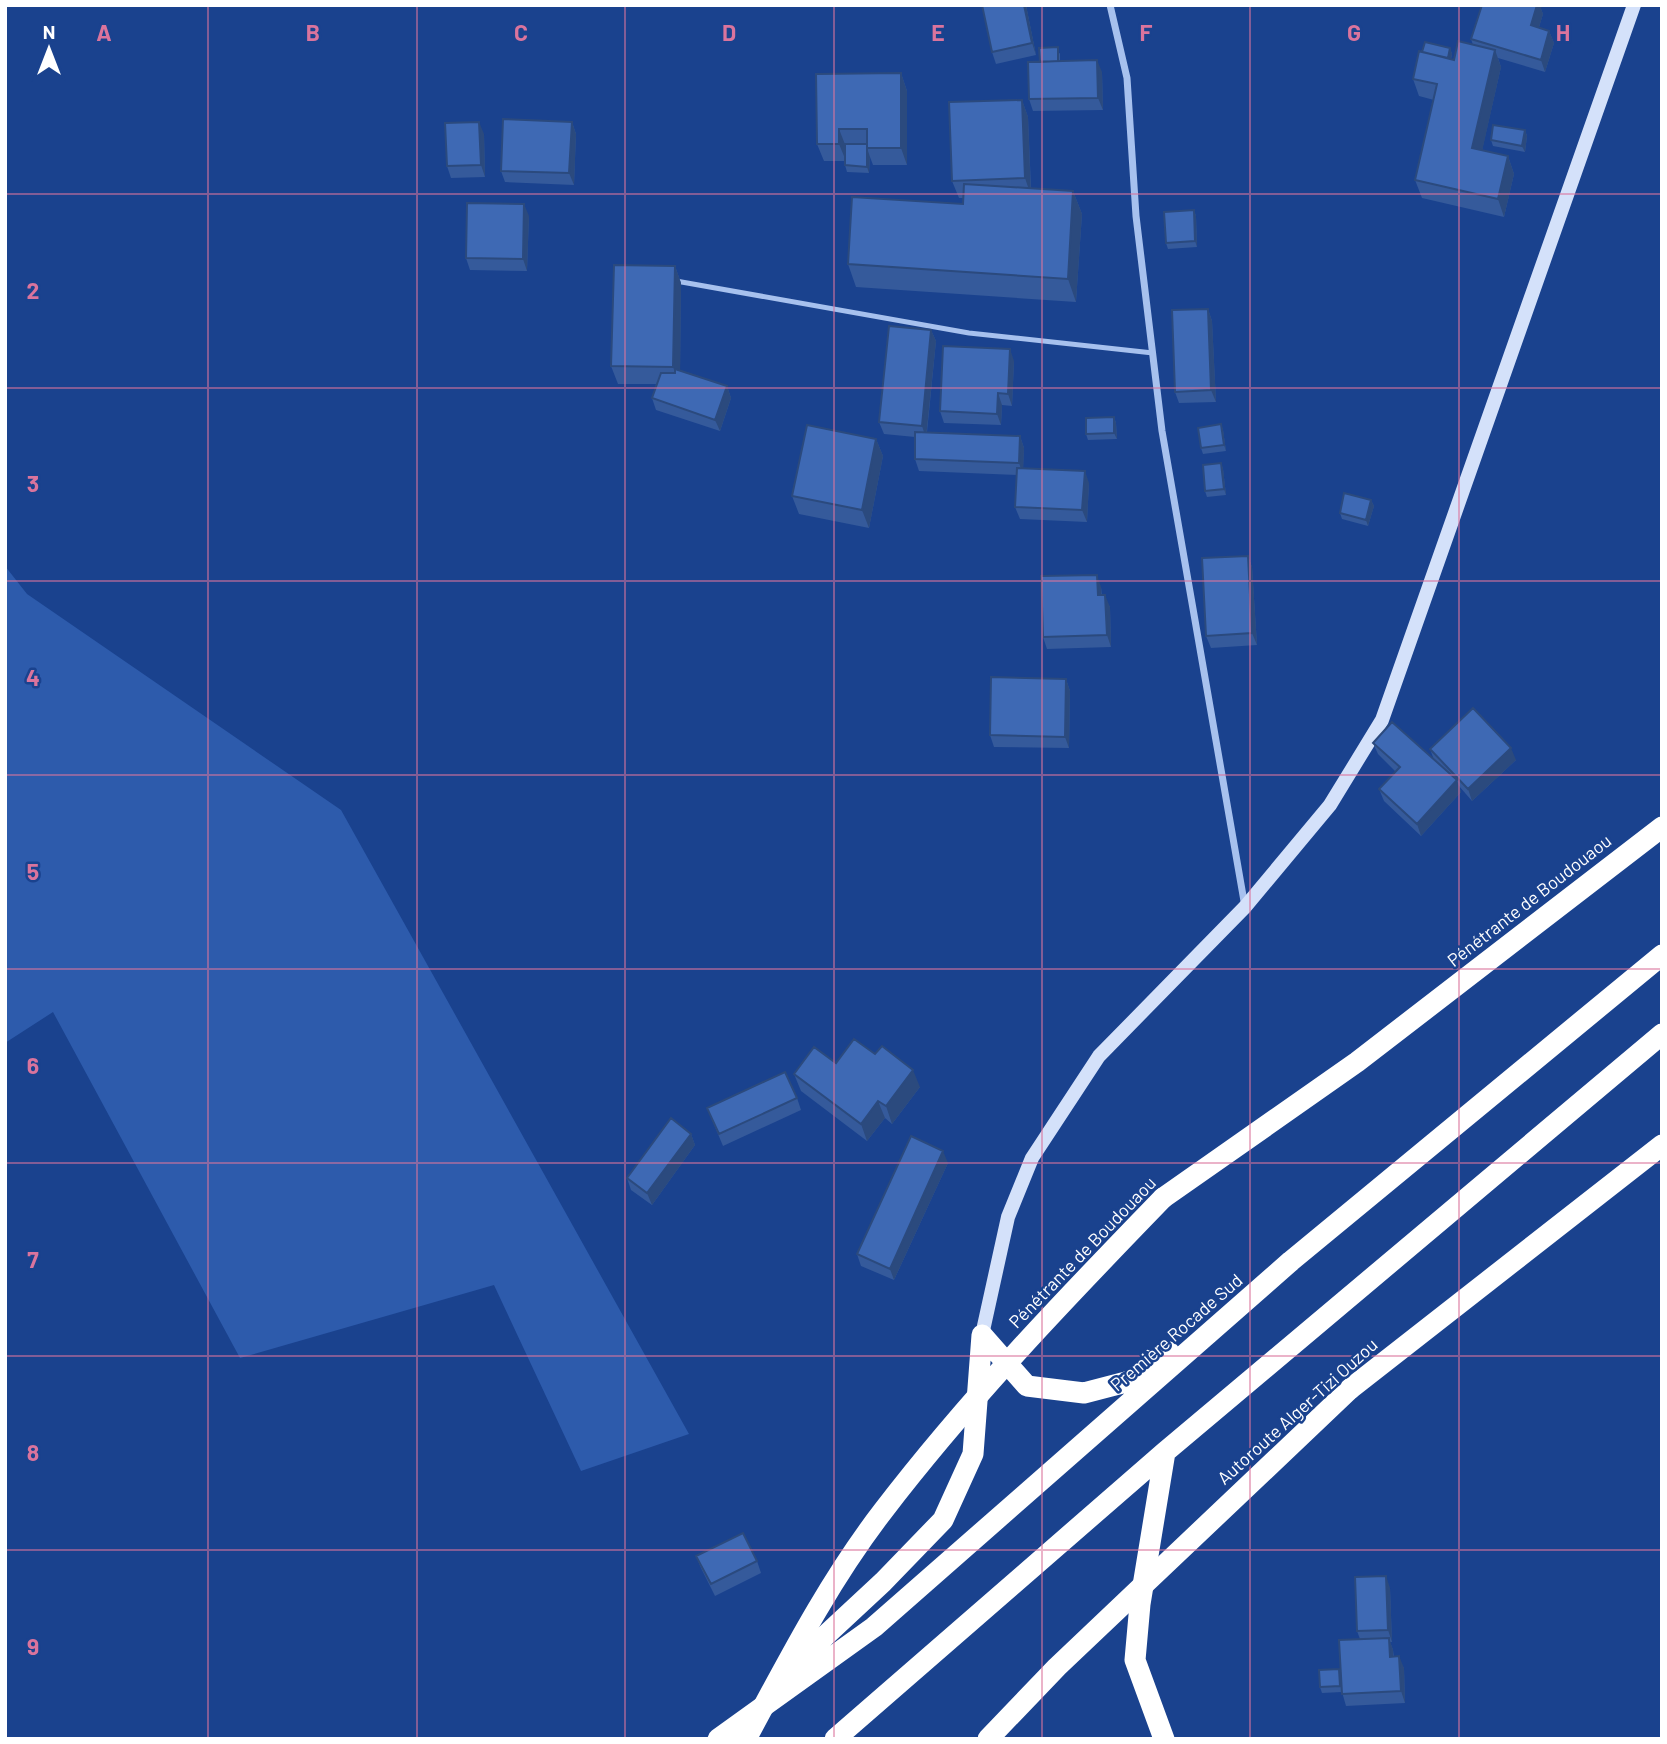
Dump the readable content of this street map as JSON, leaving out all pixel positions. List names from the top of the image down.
{
  "streets": {
    "highway": ["Pénétrante de Boudouaou", "Première Rocade Sud", "Autoroute Alger-Tizi Ouzou"]
  },
  "north": "top",
  "grid": {
    "columns": [
      "A",
      "B",
      "C",
      "D",
      "E",
      "F",
      "G",
      "H"
    ],
    "rows": [
      "2",
      "3",
      "4",
      "5",
      "6",
      "7",
      "8",
      "9"
    ]
  }
}
